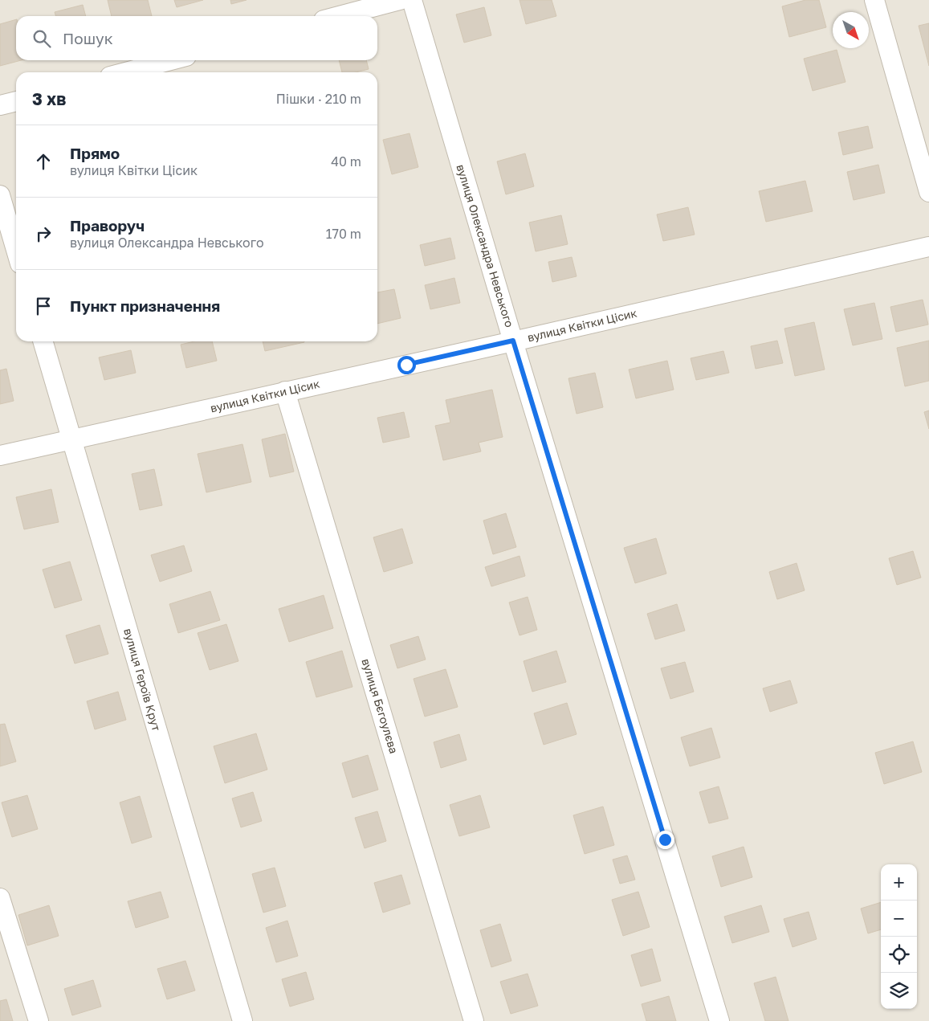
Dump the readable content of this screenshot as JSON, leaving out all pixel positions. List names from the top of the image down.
{
  "streets": {
    "street": [
      "вулиця Олександра Невського",
      "вулиця Квітки Цісик",
      "вулиця Героїв Крут",
      "вулиця Бєгоулєва"
    ]
  },
  "crossings": [
    ["вулиця Олександра Невського", "вулиця Квітки Цісик"],
    ["вулиця Квітки Цісик", "вулиця Героїв Крут"],
    ["вулиця Квітки Цісик", "вулиця Бєгоулєва"]
  ],
  "north": "bottom right",
  "page": {
    "search": "Пошук",
    "heading": ["3 хв", "Пішки · 210 m"],
    "list": [
      ["Прямо", "вулиця Квітки Цісик", "40 m"],
      ["Праворуч", "вулиця Олександра Невського", "170 m"],
      "Пункт призначення"
    ],
    "map_buttons": ["+", "−"]
  }
}
